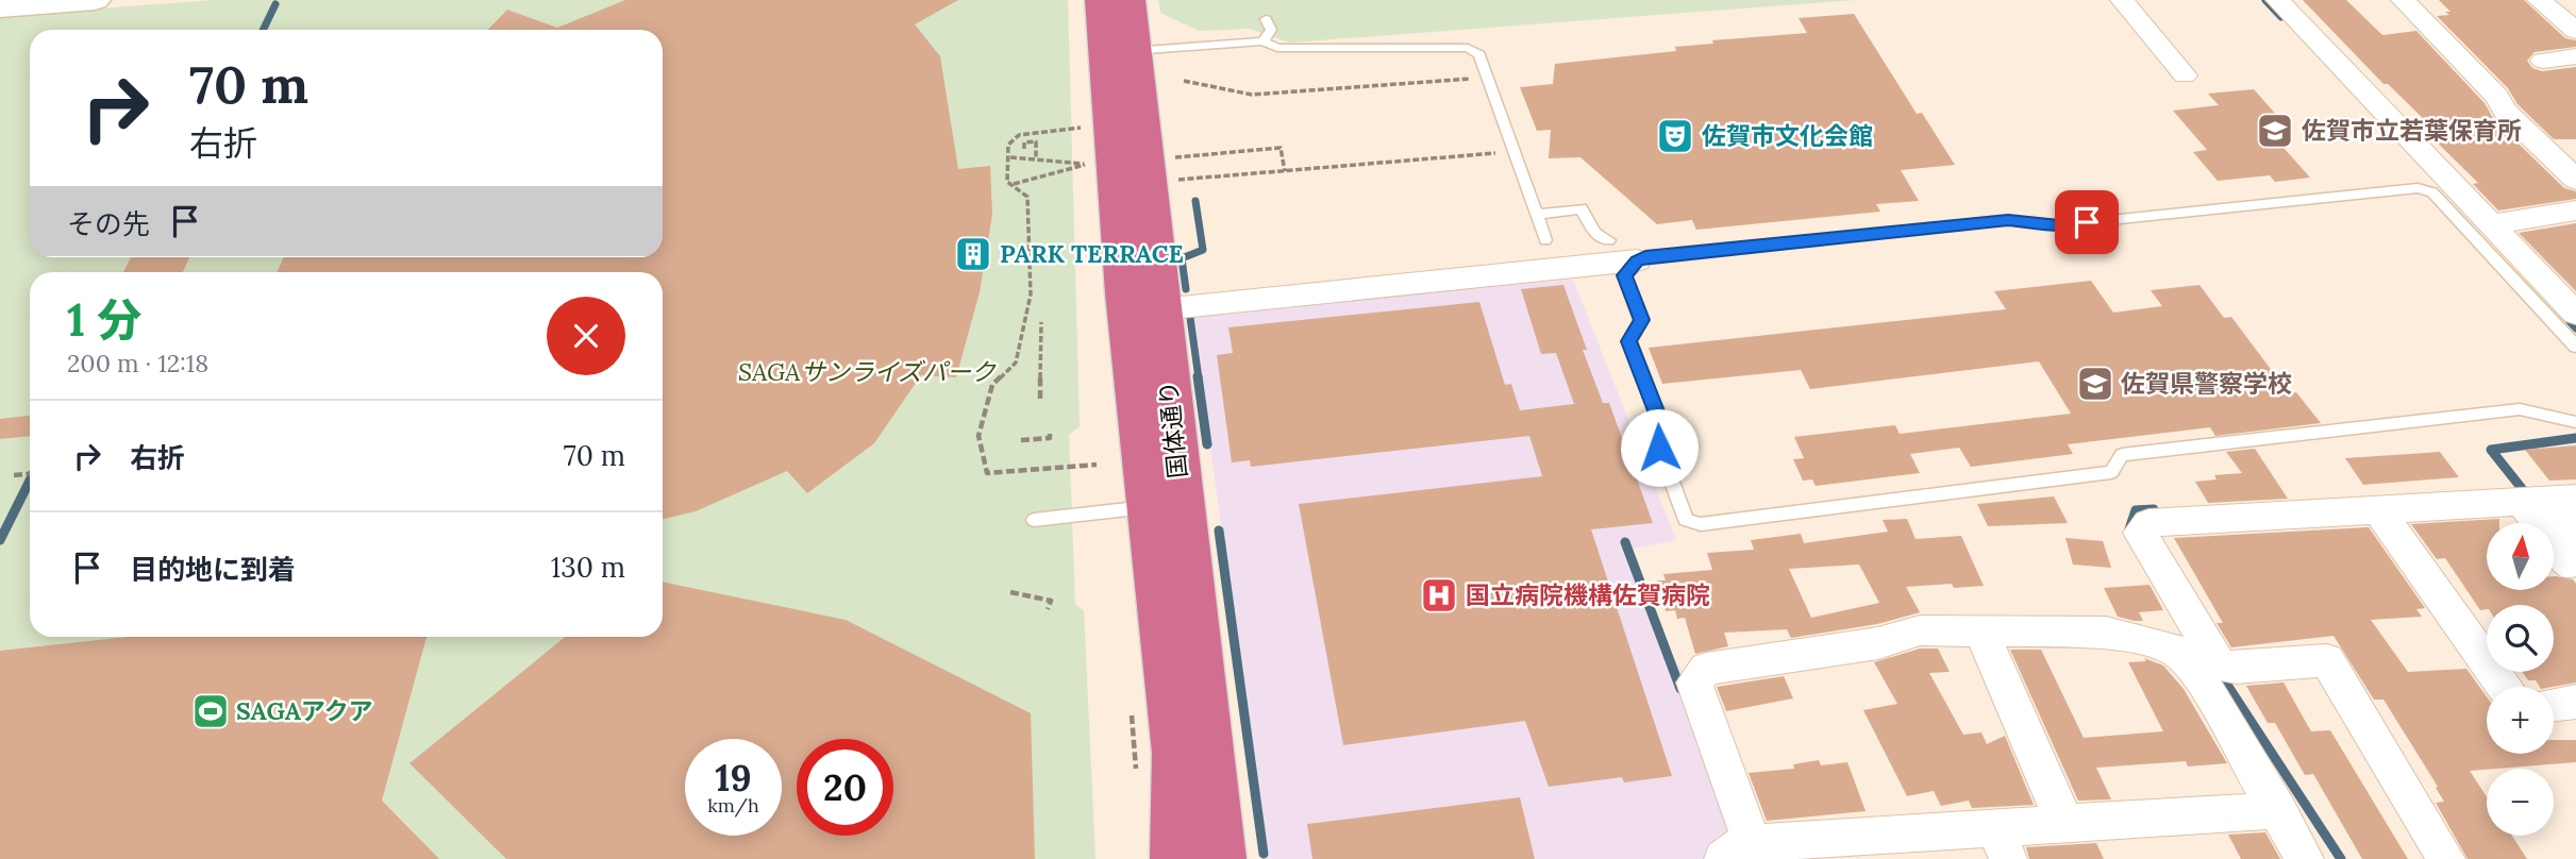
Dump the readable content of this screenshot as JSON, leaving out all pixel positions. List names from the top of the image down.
{
  "streets": {
    "highway": ["国体通り"]
  },
  "parks": ["SAGAサンライズパーク"],
  "places": {
    "school or university": ["佐賀市立若葉保育所", "佐賀県警察学校"],
    "theatre": ["佐賀市文化会館"],
    "building": ["PARK TERRACE"],
    "hospital": ["国立病院機構佐賀病院"],
    "sports": ["SAGAアクア"]
  },
  "north": "top",
  "page": {
    "turn": ["70 m", "右折"],
    "then": "その先",
    "heading": ["1 分", "200 m · 12:18"],
    "list": [
      {
        "name": "右折",
        "value": "70 m"
      },
      {
        "name": "目的地に到着",
        "value": "130 m"
      }
    ],
    "map_buttons": ["+", "−"],
    "speed": "19 km/h",
    "limit": "20"
  }
}
